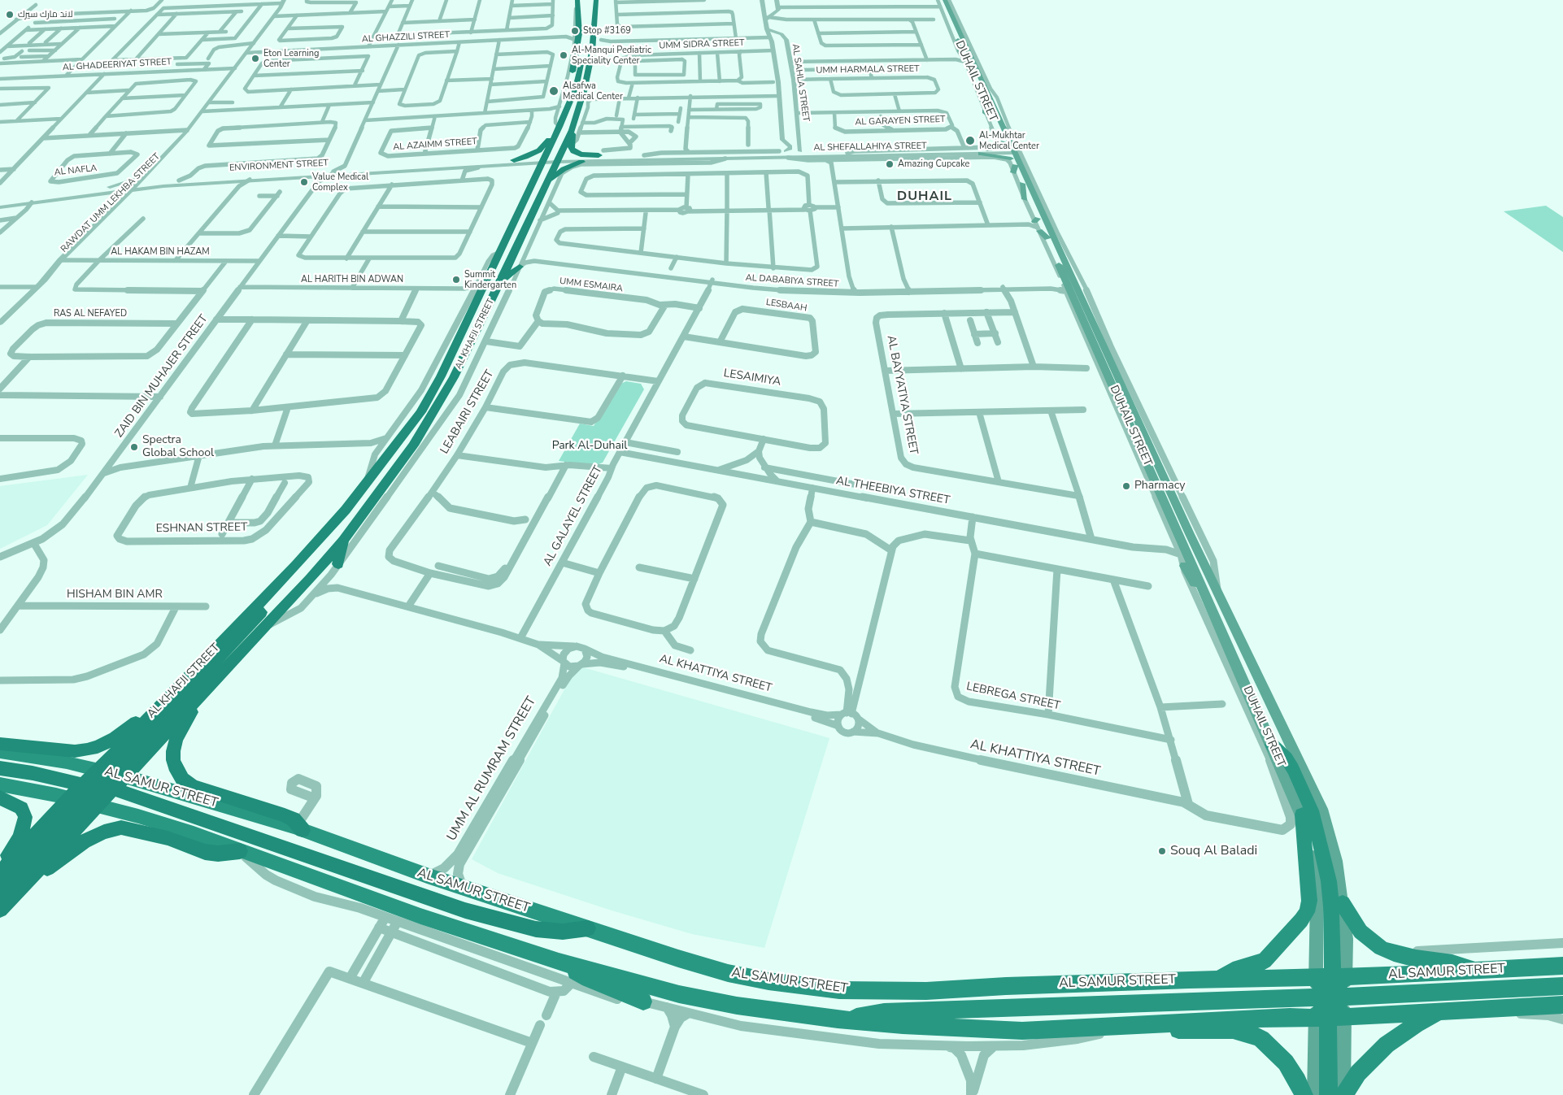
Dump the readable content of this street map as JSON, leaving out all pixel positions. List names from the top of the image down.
{
  "streets": {
    "highway": ["AL KHAFJI STREET"],
    "main road": ["DUHAIL STREET", "AL SAMUR STREET"],
    "street": [
      "AL GHAZZILI STREET",
      "UMM SIDRA STREET",
      "AL GHADEERIYAT STREET",
      "UMM HARMALA STREET",
      "AL SAHLA STREET",
      "AL GARAYEN STREET",
      "AL AZAIMM STREET",
      "AL SHEFALLAHIYA STREET",
      "ENVIRONMENT STREET",
      "AL NAFLA",
      "RAWDAT UMM LEKHBA STREET",
      "AL HAKAM BIN HAZAM",
      "AL HARITH BIN ADWAN",
      "AL DABABIYA STREET",
      "UMM ESMAIRA",
      "LESBAAH",
      "RAS AL NEFAYED",
      "ZAID BIN MUHAJER STREET",
      "LESAIMIYA",
      "AL BAYYATIYA STREET",
      "LEABAIRI STREET",
      "AL THEEBIYA STREET",
      "AL GALAYEL STREET",
      "ESHNAN STREET",
      "HISHAM BIN AMR",
      "AL KHATTIYA STREET",
      "LEBREGA STREET",
      "UMM AL RUMRAM STREET"
    ]
  },
  "crossings": [
    ["AL GHAZZILI STREET", "RAWDAT UMM LEKHBA STREET"],
    ["UMM SIDRA STREET", "AL SAHLA STREET"],
    ["AL GHADEERIYAT STREET", "RAWDAT UMM LEKHBA STREET"],
    ["UMM HARMALA STREET", "AL SAHLA STREET"],
    ["DUHAIL STREET", "AL SHEFALLAHIYA STREET"],
    ["DUHAIL STREET", "AL DABABIYA STREET"],
    ["DUHAIL STREET", "AL THEEBIYA STREET"],
    ["DUHAIL STREET", "AL KHATTIYA STREET"],
    ["DUHAIL STREET", "AL SAMUR STREET"],
    ["AL SAHLA STREET", "AL GARAYEN STREET"],
    ["AL SAHLA STREET", "AL SHEFALLAHIYA STREET"],
    ["AL SHEFALLAHIYA STREET", "AL KHAFJI STREET"],
    ["ENVIRONMENT STREET", "RAWDAT UMM LEKHBA STREET"],
    ["ENVIRONMENT STREET", "ZAID BIN MUHAJER STREET"],
    ["RAWDAT UMM LEKHBA STREET", "AL HAKAM BIN HAZAM"],
    ["AL HAKAM BIN HAZAM", "RAS AL NEFAYED"],
    ["AL HAKAM BIN HAZAM", "ZAID BIN MUHAJER STREET"],
    ["AL HARITH BIN ADWAN", "AL KHAFJI STREET"],
    ["AL HARITH BIN ADWAN", "ZAID BIN MUHAJER STREET"],
    ["AL DABABIYA STREET", "AL KHAFJI STREET"],
    ["AL DABABIYA STREET", "AL GALAYEL STREET"],
    ["UMM ESMAIRA", "AL GALAYEL STREET"],
    ["LESBAAH", "AL GALAYEL STREET"],
    ["AL KHAFJI STREET", "AL SAMUR STREET"],
    ["LEABAIRI STREET", "AL GALAYEL STREET"],
    ["AL THEEBIYA STREET", "AL GALAYEL STREET"],
    ["AL THEEBIYA STREET", "LEBREGA STREET"],
    ["AL KHATTIYA STREET", "UMM AL RUMRAM STREET"],
    ["UMM AL RUMRAM STREET", "AL SAMUR STREET"]
  ],
  "districts": ["DUHAIL"],
  "parks": ["Park Al-Duhail"],
  "places": [
    "لاند مارك سيرك",
    "Stop #3169",
    "Al-Manqui Pediatric Speciality Center",
    "Eton Learning Center",
    "Alsafwa Medical Center",
    "Al-Mukhtar Medical Center",
    "Amazing Cupcake",
    "Value Medical Complex",
    "Summit Kindergarten",
    "Spectra Global School",
    "Pharmacy",
    "Souq Al Baladi"
  ]
}
